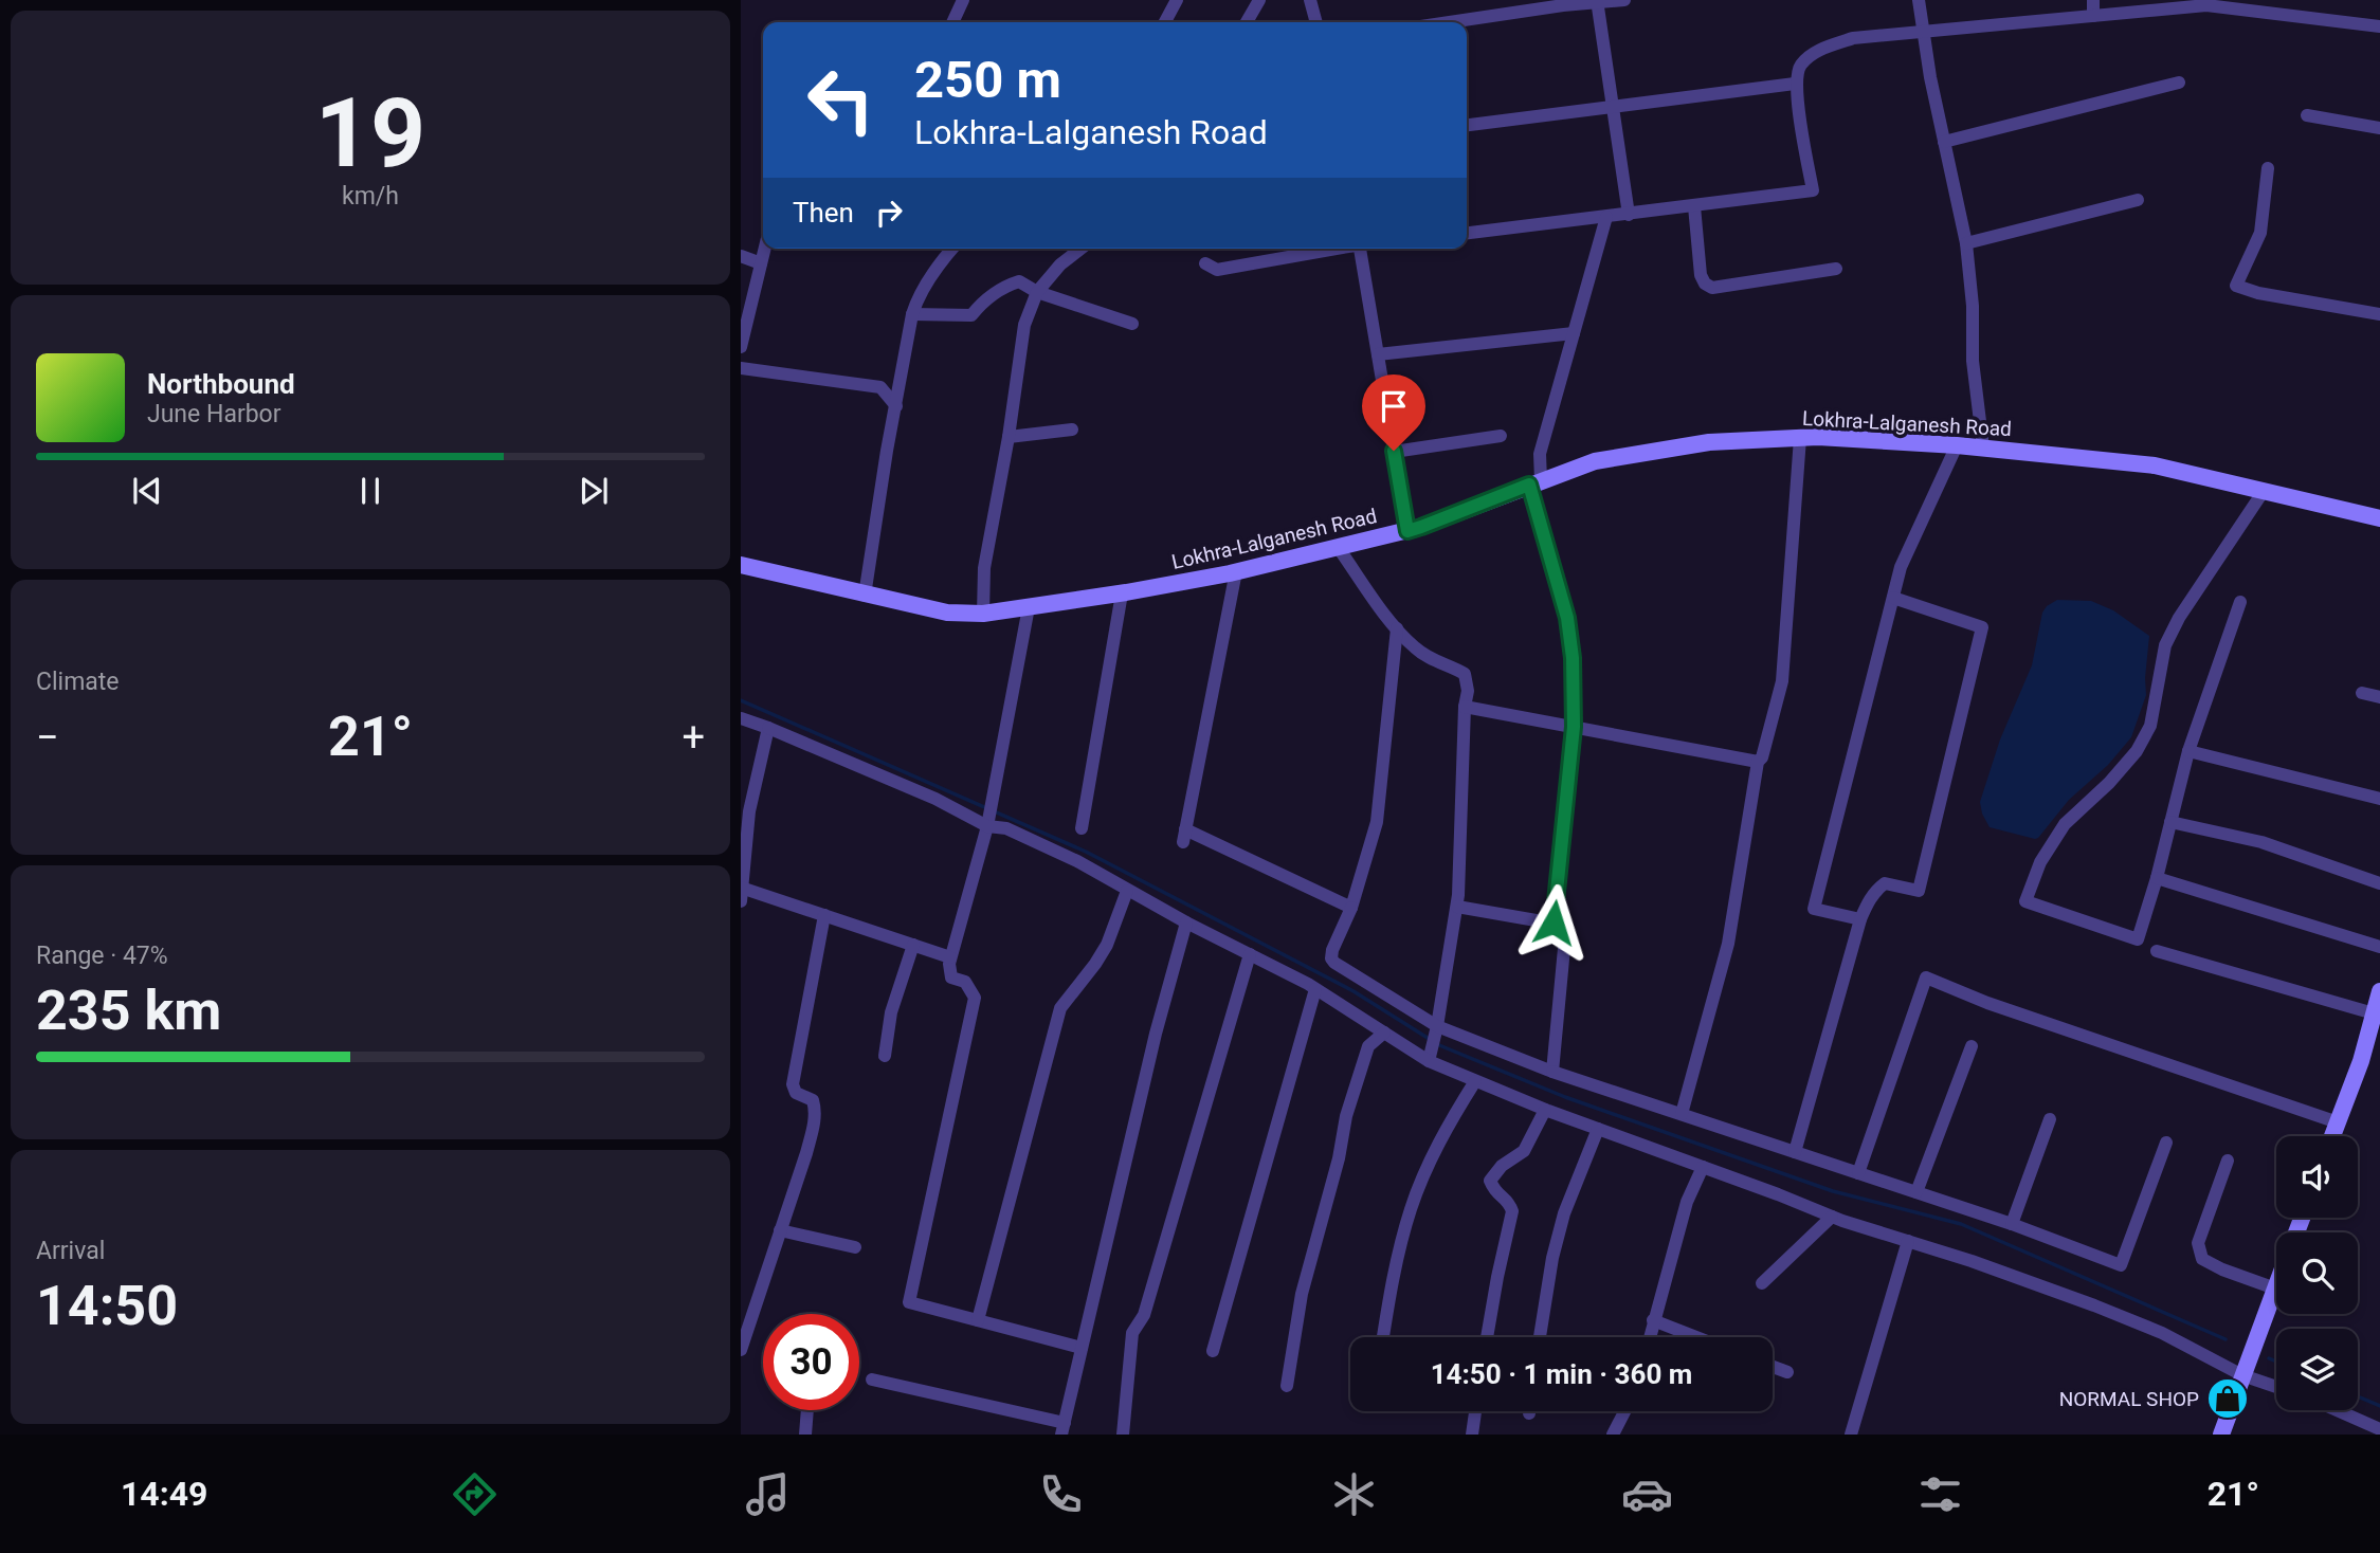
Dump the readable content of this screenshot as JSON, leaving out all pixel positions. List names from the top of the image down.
{
  "streets": {
    "main road": ["Lokhra-Lalganesh Road"]
  },
  "places": {
    "shop": ["NORMAL SHOP"]
  },
  "page": {
    "tile": [
      ["19", "km/h"],
      "Climate",
      ["Range · 47%", "235 km"],
      ["Arrival", "14:50"]
    ],
    "turn": ["250 m", "Lokhra-Lalganesh Road"],
    "then": "Then",
    "song": ["Northbound", "June Harbor"],
    "heat": ["−", "21°", "+"],
    "limit": "30",
    "trip": "14:50 · 1 min · 360 m",
    "tabs": ["14:49", "21°"]
  }
}
